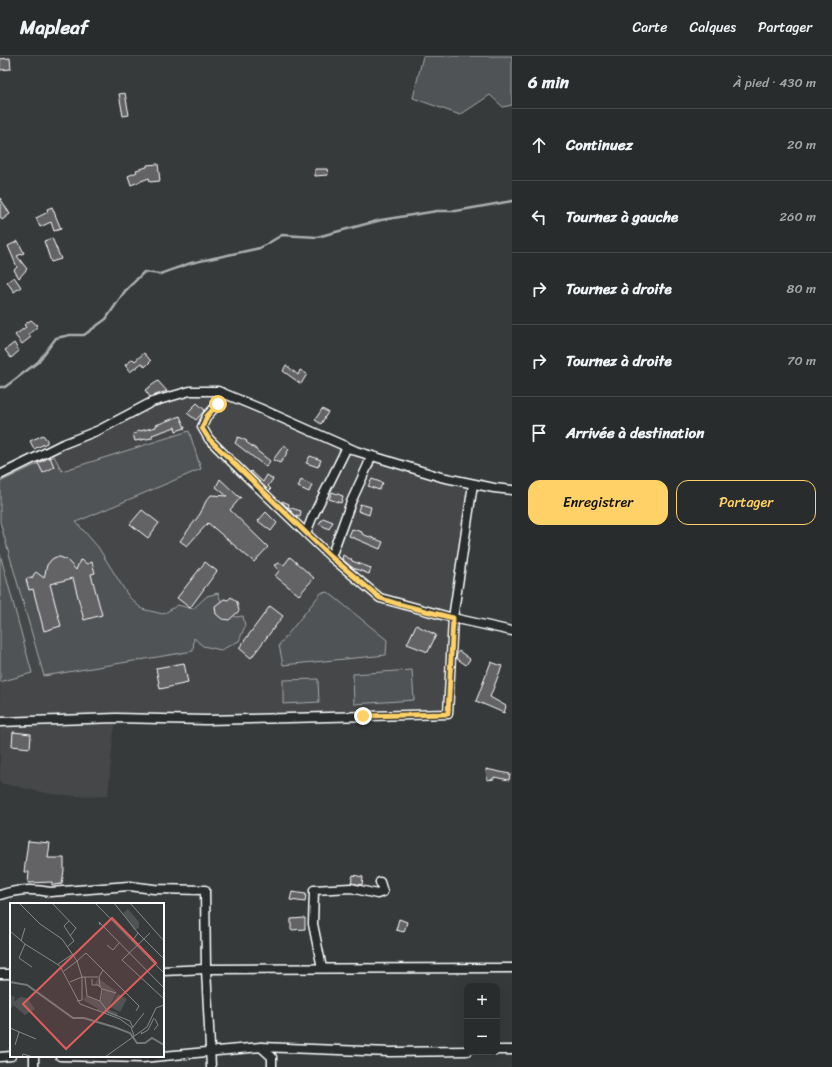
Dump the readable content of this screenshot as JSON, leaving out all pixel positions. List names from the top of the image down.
{
  "page": {
    "header": "Mapleaf",
    "nav": ["Carte", "Calques", "Partager"],
    "heading": ["6 min", "À pied · 430 m"],
    "list": [
      ["Continuez", "20 m"],
      ["Tournez à gauche", "260 m"],
      ["Tournez à droite", "80 m"],
      ["Tournez à droite", "70 m"],
      "Arrivée à destination"
    ],
    "buttons": ["Enregistrer", "Partager"],
    "map_buttons": ["+", "−"]
  }
}
